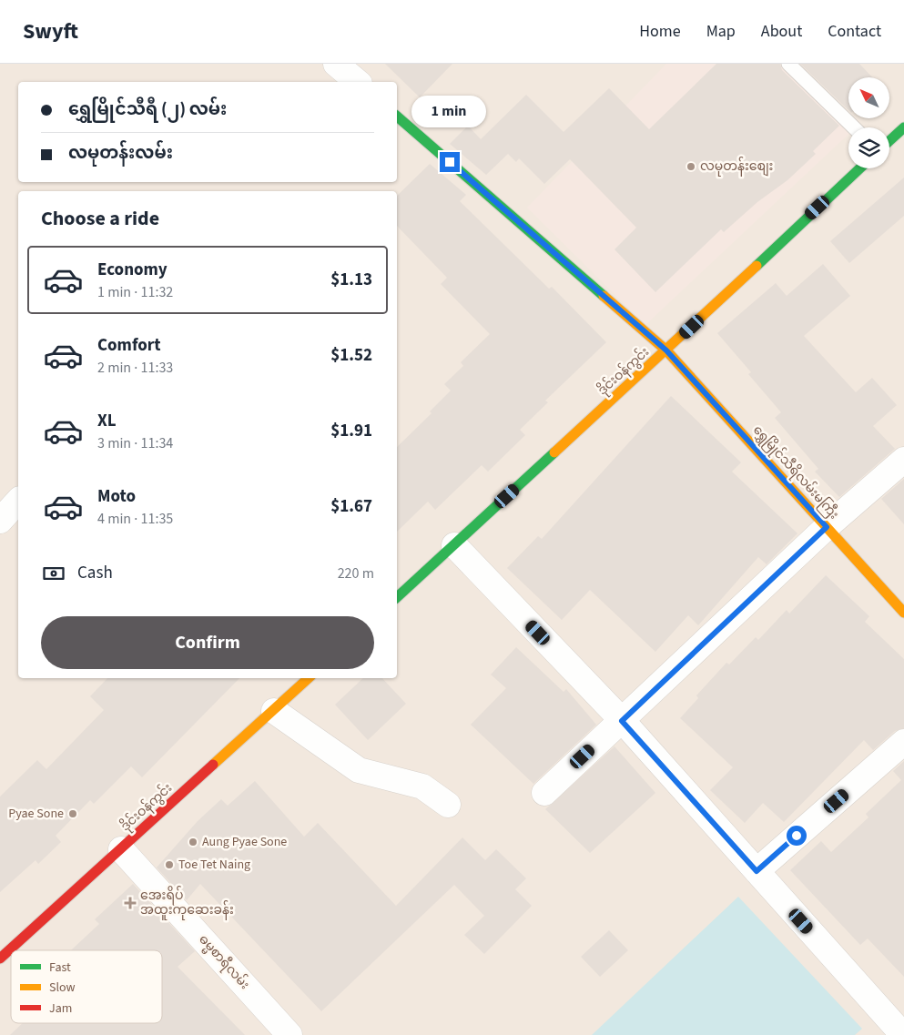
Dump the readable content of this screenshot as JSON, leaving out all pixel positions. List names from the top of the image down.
{
  "streets": {
    "street": ["ဒိုင်းဝန်ကွင်း", "ရွှေမြိုင်သီရိလမ်းမကြီး", "ဓမ္မစာရီလမ်း"]
  },
  "crossings": [
    ["ဒိုင်းဝန်ကွင်း", "ရွှေမြိုင်သီရိလမ်းမကြီး"],
    ["ဒိုင်းဝန်ကွင်း", "ဓမ္မစာရီလမ်း"]
  ],
  "places": {
    "other": [
      "လမုတန်းစျေး",
      "Pyae Sone",
      "Aung Pyae Sone",
      "Toe Tet Naing"
    ],
    "health": ["အေးရိပ် အထူးကုဆေးခန်း"]
  },
  "legend": ["Fast", "Slow", "Jam"],
  "north": "top left",
  "page": {
    "header": "Swyft",
    "nav": [
      "Home",
      "Map",
      "About",
      "Contact"
    ],
    "banner": ["ရွှေမြိုင်သီရီ (၂) လမ်း", "လမုတန်းလမ်း"],
    "bubble": "1 min",
    "heading": "Choose a ride",
    "list": [
      {
        "name": "Economy",
        "note": "1 min · 11:32",
        "value": "$1.13"
      },
      {
        "name": "Comfort",
        "note": "2 min · 11:33",
        "value": "$1.52"
      },
      {
        "name": "XL",
        "note": "3 min · 11:34",
        "value": "$1.91"
      },
      {
        "name": "Moto",
        "note": "4 min · 11:35",
        "value": "$1.67"
      }
    ],
    "pay": ["Cash", "220 m"],
    "buttons": "Confirm"
  }
}
